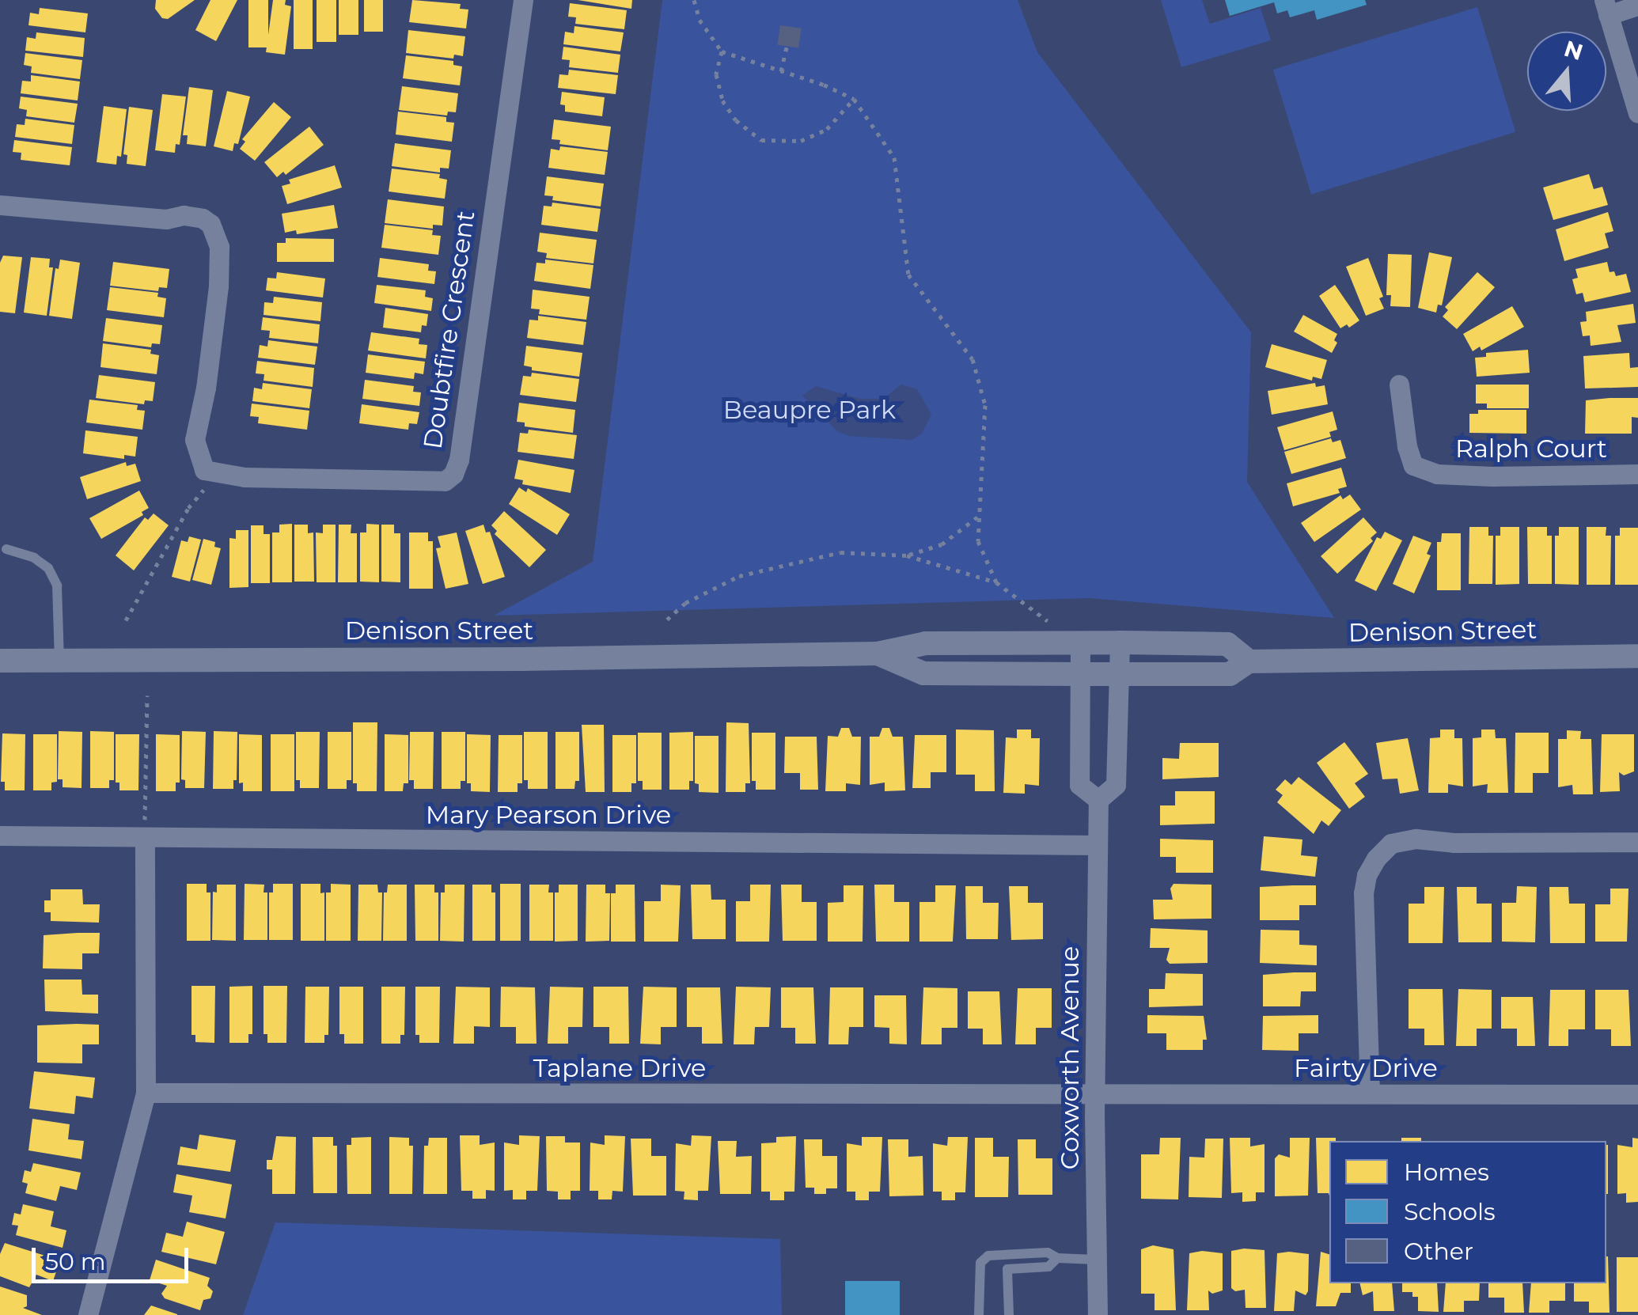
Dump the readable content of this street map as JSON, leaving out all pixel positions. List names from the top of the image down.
{
  "streets": {
    "street": [
      "Doubtfire Crescent",
      "Ralph Court",
      "Denison Street",
      "Mary Pearson Drive",
      "Coxworth Avenue",
      "Taplane Drive",
      "Fairty Drive"
    ]
  },
  "crossings": [
    ["Denison Street", "Coxworth Avenue"],
    ["Mary Pearson Drive", "Coxworth Avenue"],
    ["Coxworth Avenue", "Taplane Drive"],
    ["Coxworth Avenue", "Fairty Drive"],
    ["Taplane Drive", "Fairty Drive"]
  ],
  "parks": ["Beaupre Park"],
  "legend": ["Homes", "Schools", "Other"],
  "scale_bar": "50 m",
  "north": "top"
}
